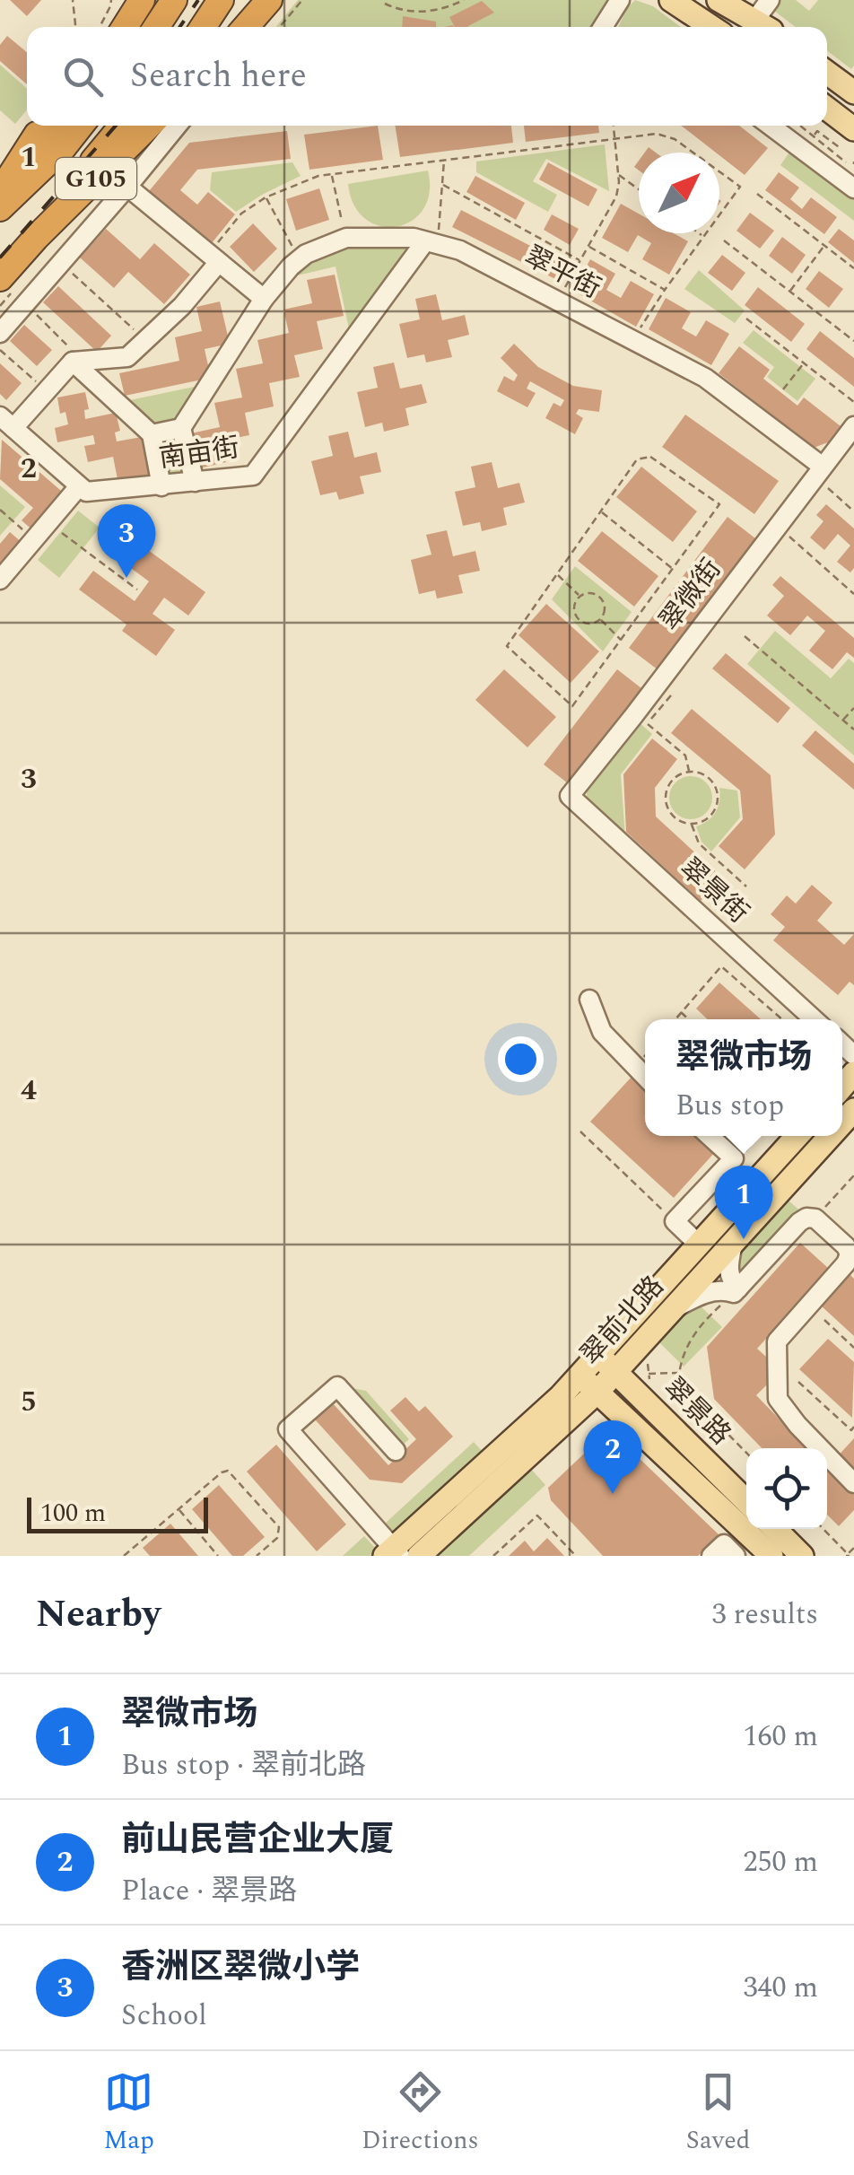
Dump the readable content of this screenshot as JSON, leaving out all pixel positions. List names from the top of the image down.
{
  "streets": {
    "highway": ["G105"],
    "main road": ["翠前北路", "翠景路"],
    "street": [
      "翠平街",
      "南亩街",
      "翠微街",
      "翠景街"
    ]
  },
  "crossings": [
    ["翠平街", "南亩街"],
    ["翠平街", "翠微街"],
    ["翠微街", "翠景街"],
    ["翠前北路", "翠景路"]
  ],
  "scale_bar": "100 m",
  "north": "top right",
  "page": {
    "search": "Search here",
    "pins": ["3", "1", "2"],
    "popup": ["翠微市场", "Bus stop"],
    "scale": "100 m",
    "heading": ["Nearby", "3 results"],
    "list": [
      {
        "mark": "1",
        "name": "翠微市场",
        "note": "Bus stop · 翠前北路",
        "value": "160 m"
      },
      {
        "mark": "2",
        "name": "前山民营企业大厦",
        "note": "Place · 翠景路",
        "value": "250 m"
      },
      {
        "mark": "3",
        "name": "香洲区翠微小学",
        "note": "School",
        "value": "340 m"
      }
    ],
    "nav": ["Map", "Directions", "Saved"]
  },
  "grid": {
    "rows": [
      "1",
      "2",
      "3",
      "4",
      "5"
    ]
  }
}
